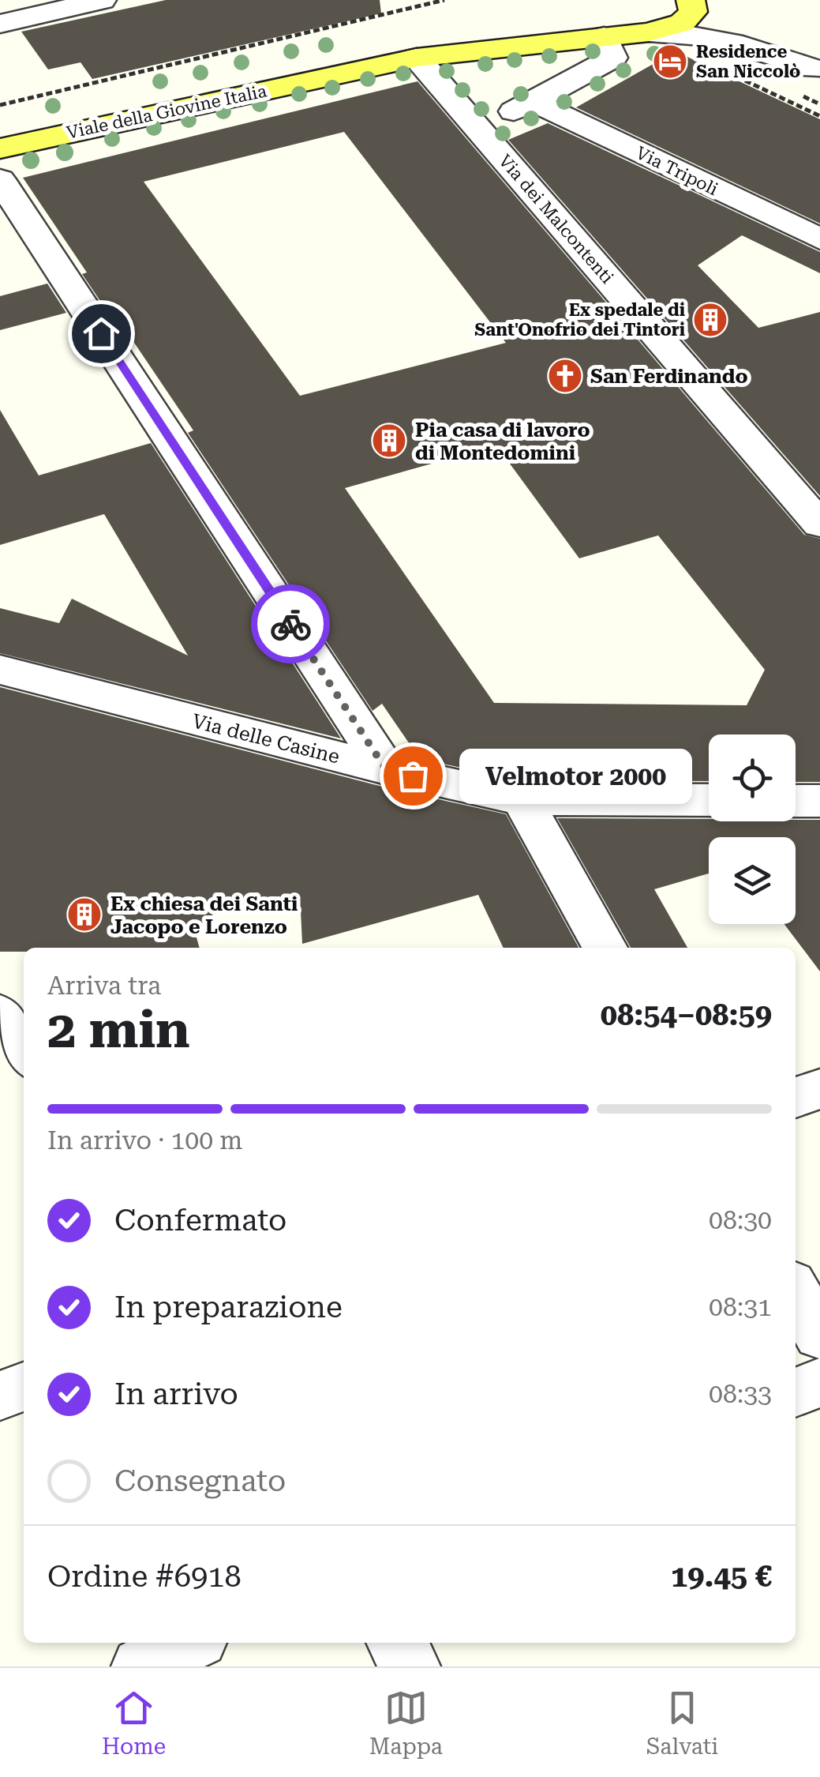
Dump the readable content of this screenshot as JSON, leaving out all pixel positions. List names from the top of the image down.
{
  "streets": {
    "main road": ["Viale della Giovine Italia"],
    "street": ["Via Tripoli", "Via dei Malcontenti", "Via delle Casine"]
  },
  "crossings": [
    ["Viale della Giovine Italia", "Via dei Malcontenti"]
  ],
  "places": {
    "hotel": ["Residence San Niccolò"],
    "building": ["Ex spedale di Sant'Onofrio dei Tintori", "Pia casa di lavoro di Montedomini", "Ex chiesa dei Santi Jacopo e Lorenzo"],
    "church": ["San Ferdinando"],
    "other": ["Velmotor 2000"]
  },
  "page": {
    "bubble": "Velmotor 2000",
    "heading": ["2 min", "Arriva tra", "08:54–08:59"],
    "panel": ["Ordine #6918", "19.45 €"],
    "bar": "In arrivo · 100 m",
    "list": [
      ["Confermato", "08:30"],
      ["In preparazione", "08:31"],
      ["In arrivo", "08:33"],
      "Consegnato"
    ],
    "tabs": ["Home", "Mappa", "Salvati"]
  }
}
